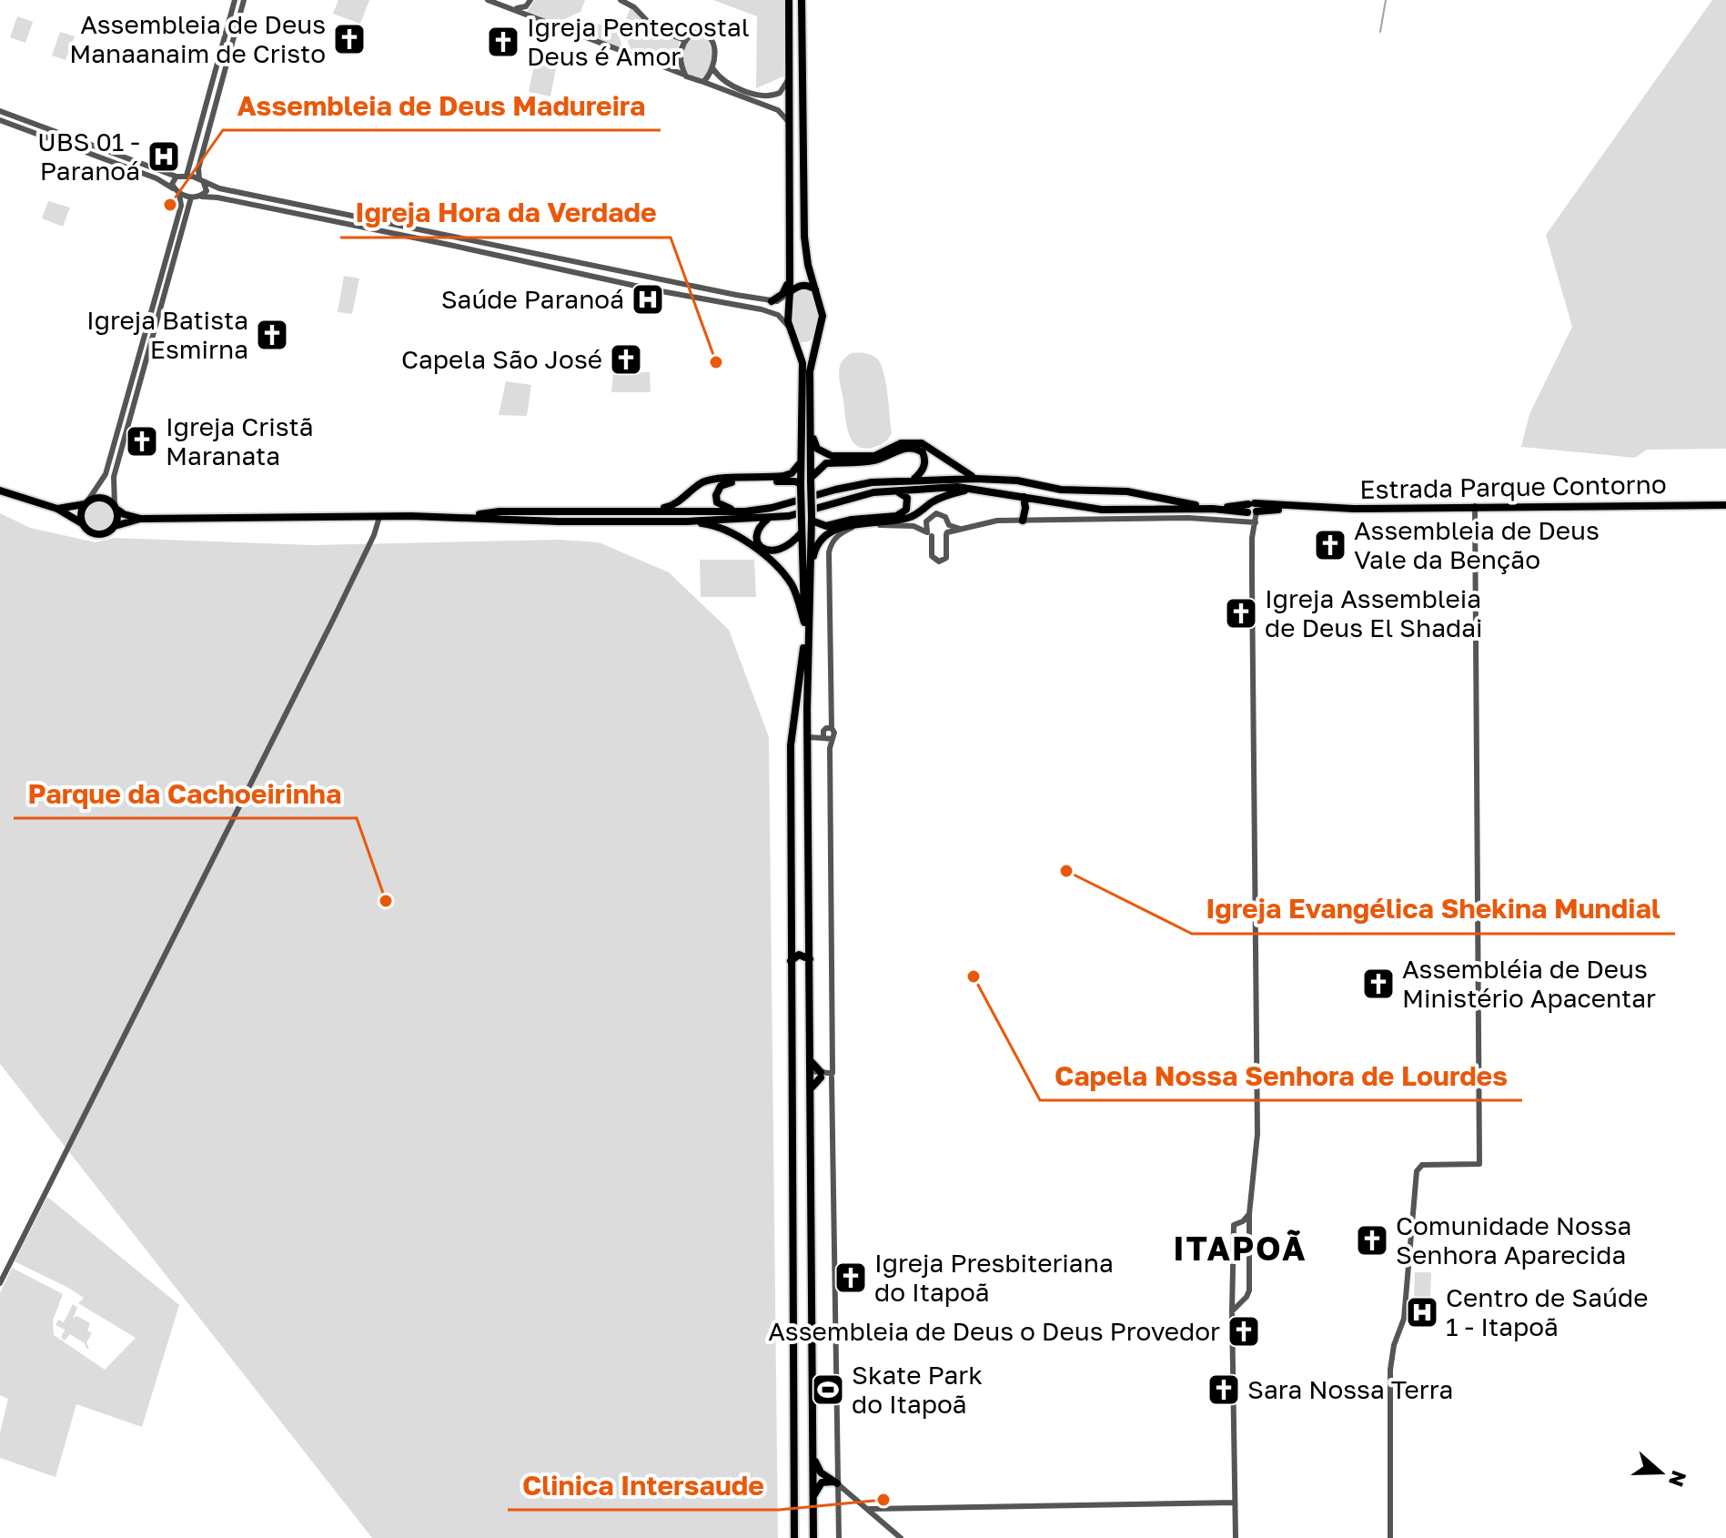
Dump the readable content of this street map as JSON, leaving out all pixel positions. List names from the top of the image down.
{
  "streets": {
    "main road": ["Estrada Parque Contorno"]
  },
  "districts": ["ITAPOÃ"],
  "places": {
    "church": [
      "Assembleia de Deus Manaanaim de Cristo",
      "Igreja Pentecostal Deus é Amor",
      "Igreja Batista Esmirna",
      "Capela São José",
      "Igreja Cristã Maranata",
      "Assembleia de Deus Vale da Benção",
      "Igreja Assembleia de Deus El Shadai",
      "Assembléia de Deus Ministério Apacentar",
      "Comunidade Nossa Senhora Aparecida",
      "Igreja Presbiteriana do Itapoã",
      "Assembleia de Deus o Deus Provedor",
      "Sara Nossa Terra"
    ],
    "hospital": ["UBS 01 - Paranoá", "Saúde Paranoá", "Centro de Saúde 1 - Itapoã"],
    "other": [
      "Assembleia de Deus Madureira",
      "Igreja Hora da Verdade",
      "Igreja Evangélica Shekina Mundial",
      "Parque da Cachoeirinha",
      "Capela Nossa Senhora de Lourdes",
      "Clinica Intersaude"
    ],
    "sports": ["Skate Park do Itapoã"]
  },
  "north": "right"
}
